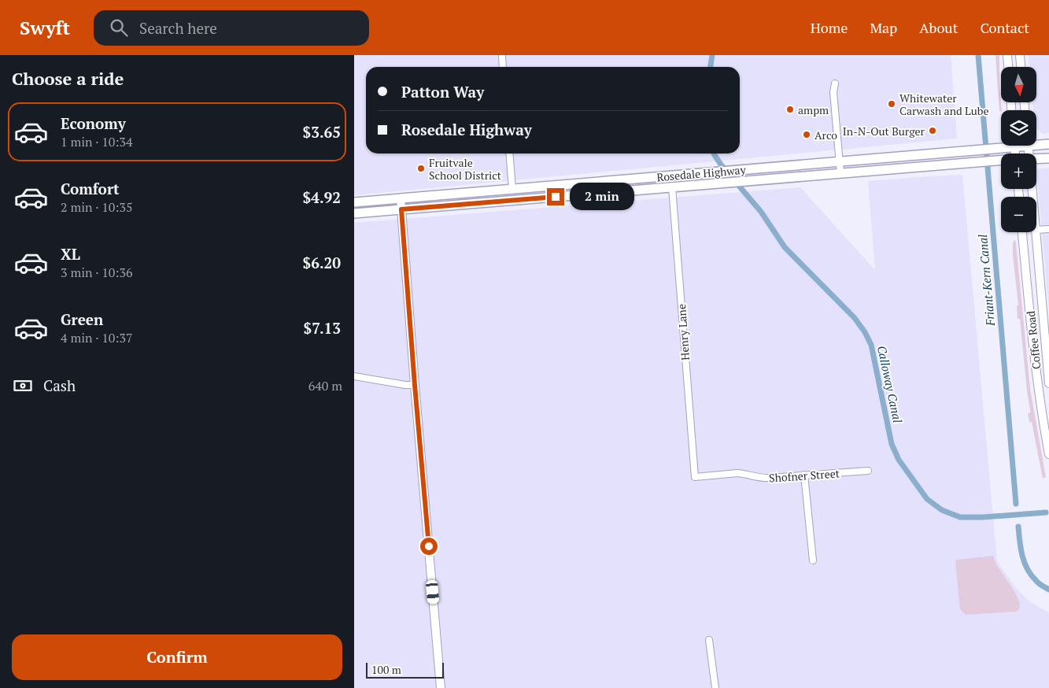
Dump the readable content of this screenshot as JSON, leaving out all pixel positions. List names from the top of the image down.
{
  "streets": {
    "main road": ["Rosedale Highway", "Coffee Road"],
    "street": ["Henry Lane", "Shofner Street"]
  },
  "crossings": [
    ["Rosedale Highway", "Henry Lane"],
    ["Henry Lane", "Shofner Street"]
  ],
  "water": ["Friant-Kern Canal", "Calloway Canal"],
  "places": [
    "Whitewater Carwash and Lube",
    "ampm",
    "In-N-Out Burger",
    "Arco",
    "Fruitvale School District"
  ],
  "scale_bar": "100 m",
  "north": "bottom",
  "page": {
    "header": "Swyft",
    "search": "Search here",
    "nav": [
      "Home",
      "Map",
      "About",
      "Contact"
    ],
    "heading": "Choose a ride",
    "map_buttons": ["+", "−"],
    "banner": ["Patton Way", "Rosedale Highway"],
    "list": [
      {
        "name": "Economy",
        "note": "1 min · 10:34",
        "value": "$3.65"
      },
      {
        "name": "Comfort",
        "note": "2 min · 10:35",
        "value": "$4.92"
      },
      {
        "name": "XL",
        "note": "3 min · 10:36",
        "value": "$6.20"
      },
      {
        "name": "Green",
        "note": "4 min · 10:37",
        "value": "$7.13"
      }
    ],
    "bubble": "2 min",
    "pay": ["Cash", "640 m"],
    "buttons": "Confirm",
    "scale": "100 m"
  }
}
